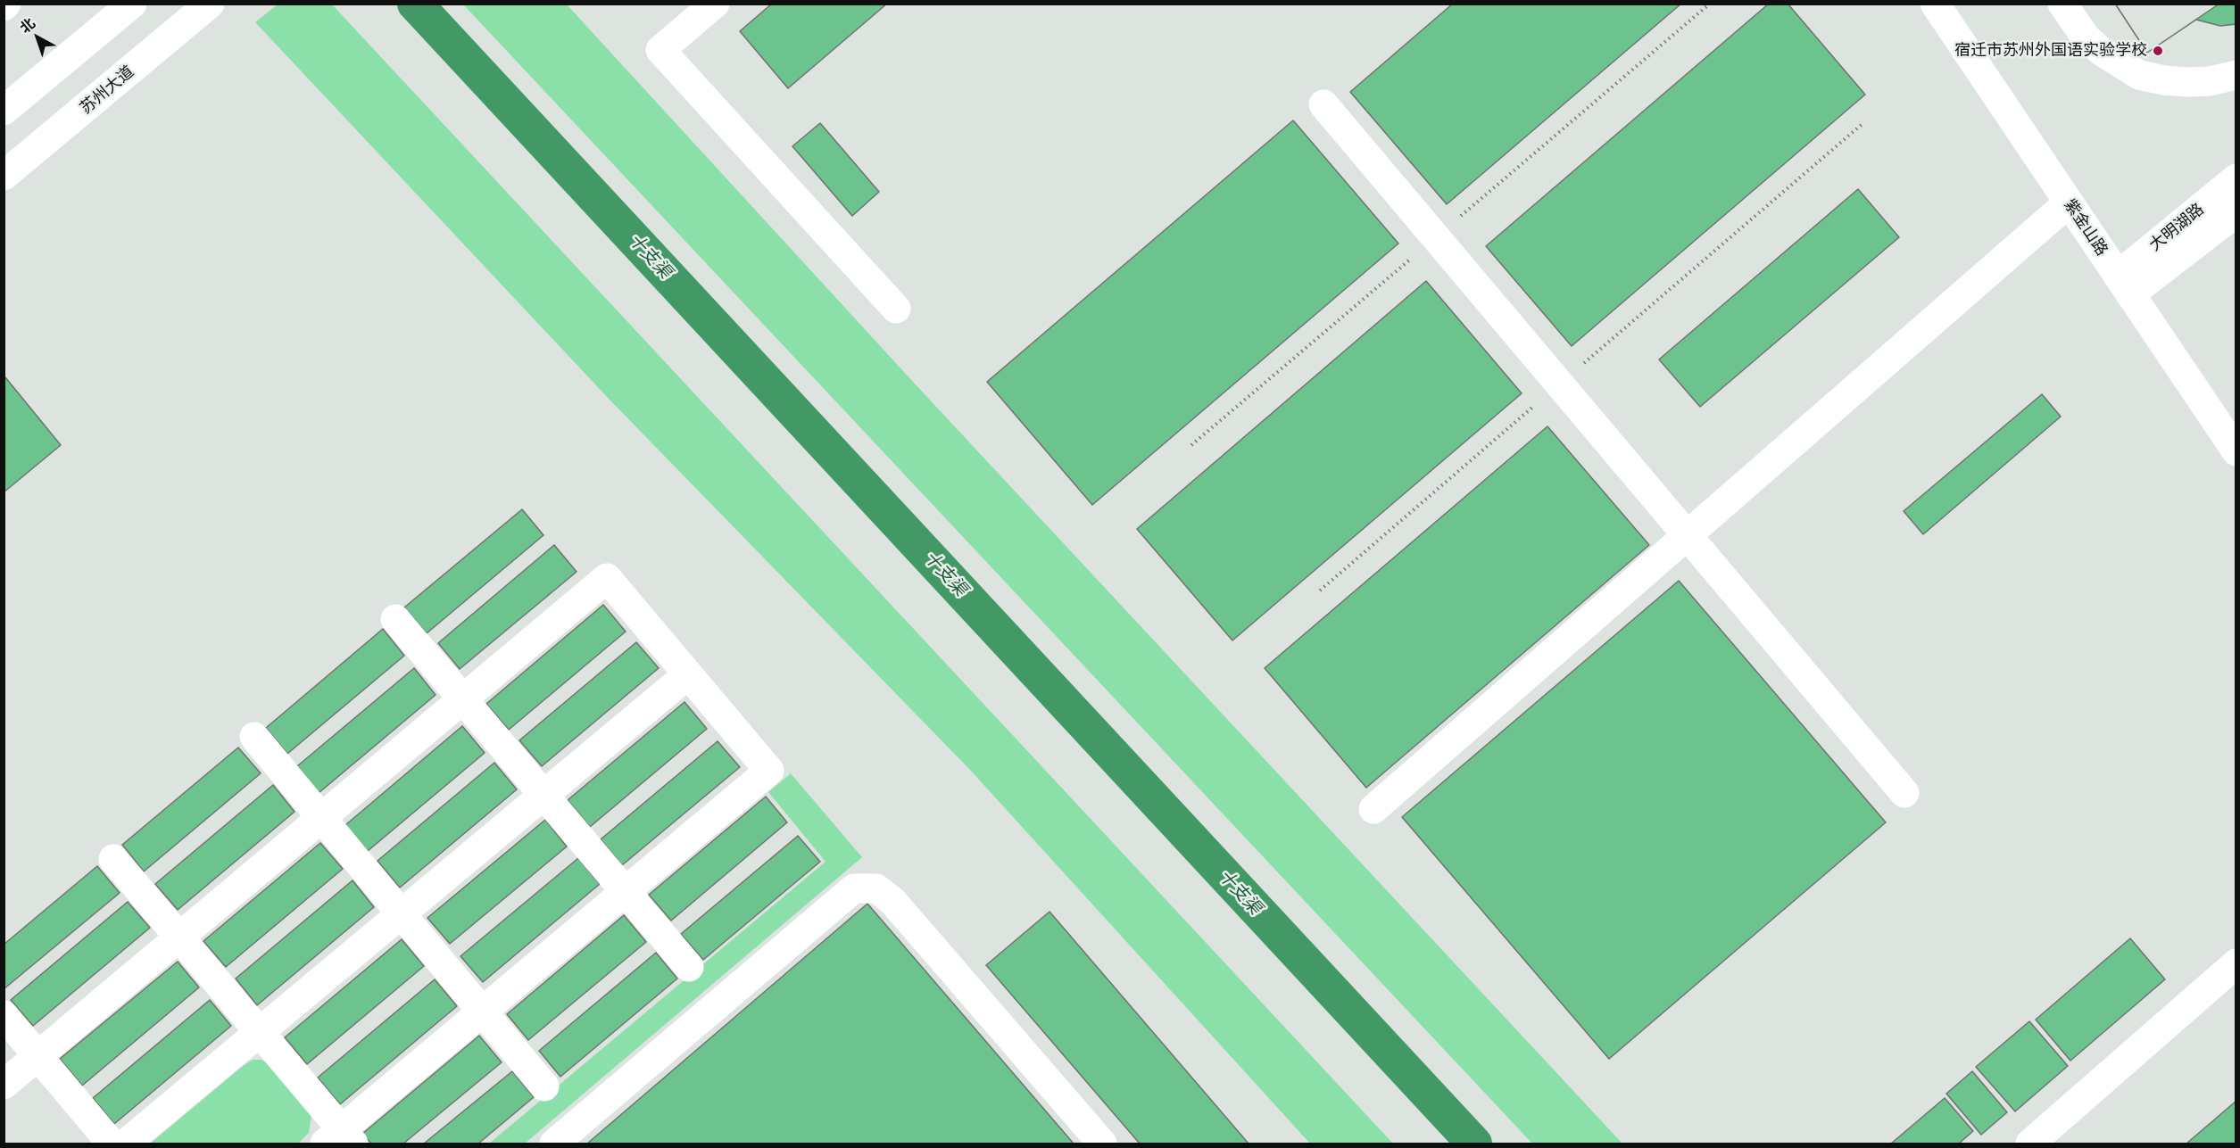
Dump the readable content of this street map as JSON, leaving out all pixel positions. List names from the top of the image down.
{
  "streets": {
    "street": ["苏州大道", "紫金山路", "大明湖路"]
  },
  "crossings": [
    ["紫金山路", "大明湖路"]
  ],
  "water": ["十支渠"],
  "places": ["宿迁市苏州外国语实验学校"],
  "north": "top left"
}
